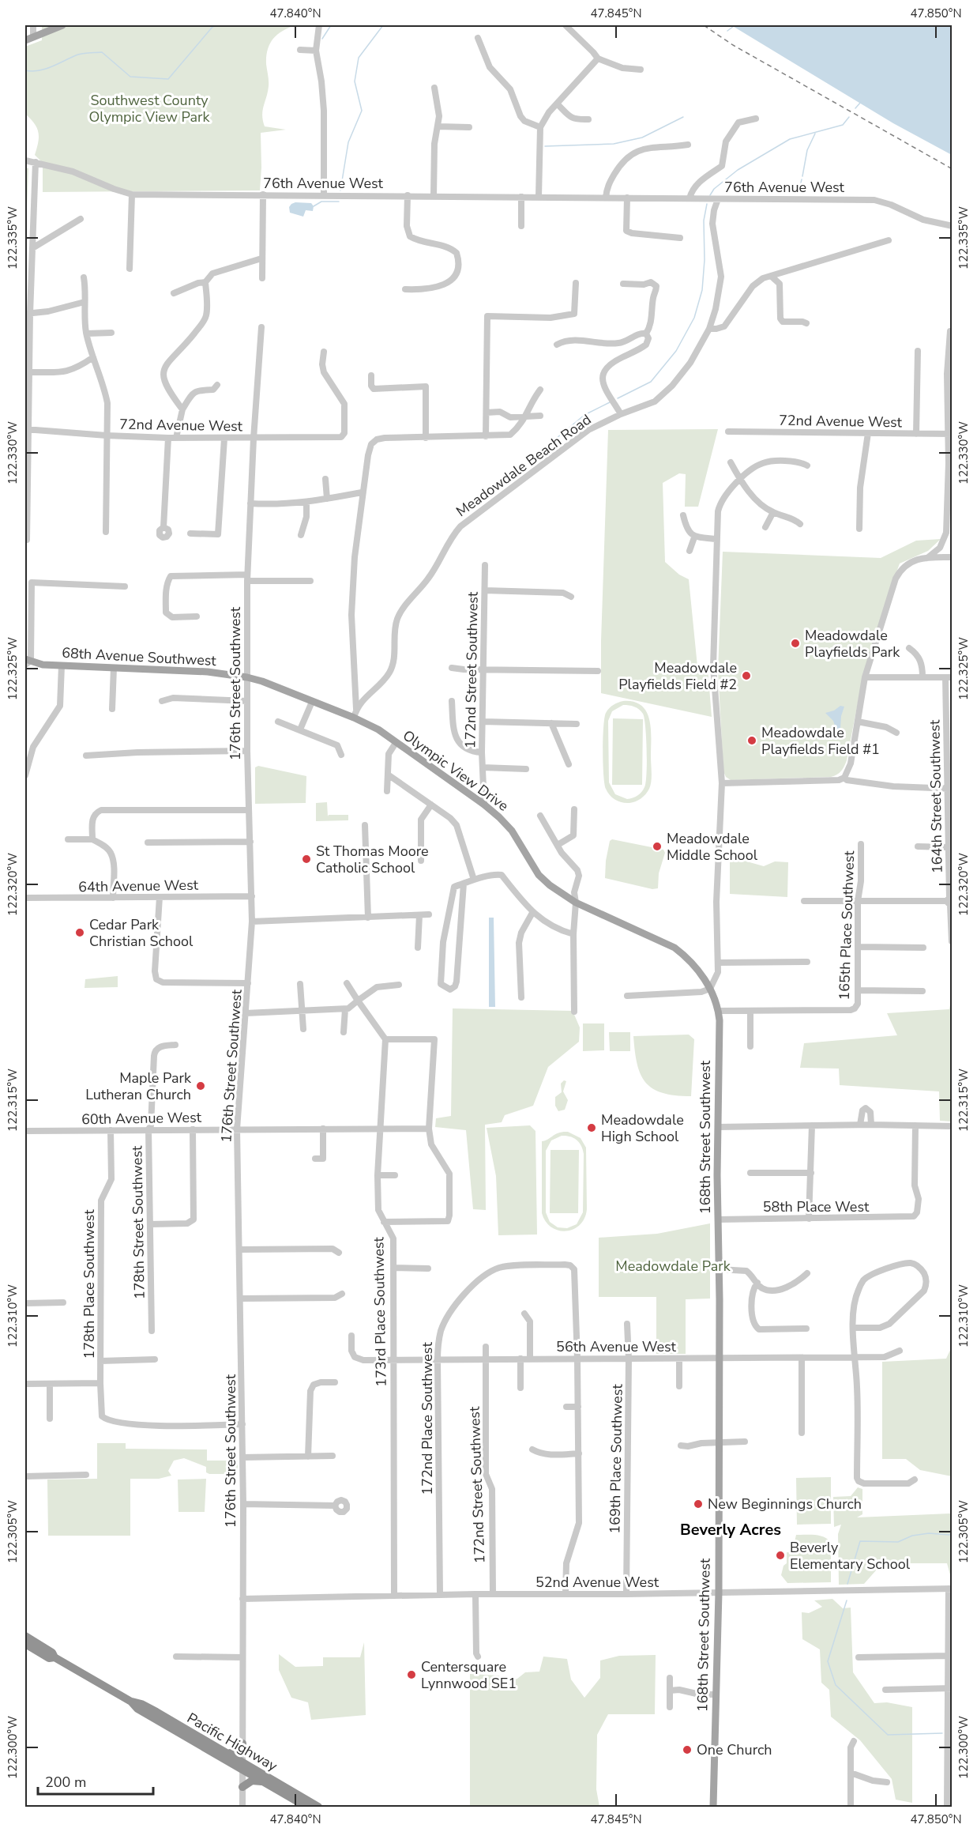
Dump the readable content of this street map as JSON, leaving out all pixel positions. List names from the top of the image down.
{
  "streets": {
    "highway": ["Pacific Highway"],
    "main road": ["68th Avenue Southwest", "Olympic View Drive", "168th Street Southwest"],
    "street": [
      "76th Avenue West",
      "72nd Avenue West",
      "Meadowdale Beach Road",
      "172nd Street Southwest",
      "176th Street Southwest",
      "164th Street Southwest",
      "64th Avenue West",
      "165th Place Southwest",
      "60th Avenue West",
      "58th Place West",
      "178th Street Southwest",
      "178th Place Southwest",
      "173rd Place Southwest",
      "56th Avenue West",
      "172nd Place Southwest",
      "169th Place Southwest",
      "52nd Avenue West"
    ]
  },
  "crossings": [
    ["76th Avenue West", "Meadowdale Beach Road"],
    ["72nd Avenue West", "176th Street Southwest"],
    ["Meadowdale Beach Road", "Olympic View Drive"],
    ["68th Avenue Southwest", "176th Street Southwest"],
    ["68th Avenue Southwest", "Olympic View Drive"],
    ["172nd Street Southwest", "Olympic View Drive"],
    ["172nd Street Southwest", "56th Avenue West"],
    ["172nd Street Southwest", "52nd Avenue West"],
    ["176th Street Southwest", "Olympic View Drive"],
    ["176th Street Southwest", "64th Avenue West"],
    ["176th Street Southwest", "60th Avenue West"],
    ["176th Street Southwest", "178th Place Southwest"],
    ["176th Street Southwest", "52nd Avenue West"],
    ["176th Street Southwest", "Pacific Highway"],
    ["Olympic View Drive", "168th Street Southwest"],
    ["60th Avenue West", "178th Street Southwest"],
    ["60th Avenue West", "178th Place Southwest"],
    ["60th Avenue West", "173rd Place Southwest"],
    ["168th Street Southwest", "58th Place West"],
    ["168th Street Southwest", "56th Avenue West"],
    ["168th Street Southwest", "52nd Avenue West"],
    ["173rd Place Southwest", "56th Avenue West"],
    ["173rd Place Southwest", "52nd Avenue West"],
    ["56th Avenue West", "172nd Place Southwest"],
    ["56th Avenue West", "169th Place Southwest"],
    ["172nd Place Southwest", "52nd Avenue West"],
    ["169th Place Southwest", "52nd Avenue West"]
  ],
  "districts": ["Beverly Acres"],
  "parks": ["Southwest County Olympic View Park", "Meadowdale Park"],
  "places": [
    "Meadowdale Playfields Park",
    "Meadowdale Playfields Field #2",
    "Meadowdale Playfields Field #1",
    "Meadowdale Middle School",
    "St Thomas Moore Catholic School",
    "Cedar Park Christian School",
    "Maple Park Lutheran Church",
    "Meadowdale High School",
    "New Beginnings Church",
    "Beverly Elementary School",
    "Centersquare Lynnwood SE1",
    "One Church"
  ],
  "scale_bar": "200 m",
  "coordinates": [
    "47.840°N",
    "47.845°N",
    "47.850°N",
    "122.335°W",
    "122.330°W",
    "122.325°W",
    "122.320°W",
    "122.315°W",
    "122.310°W",
    "122.305°W",
    "122.300°W"
  ]
}
